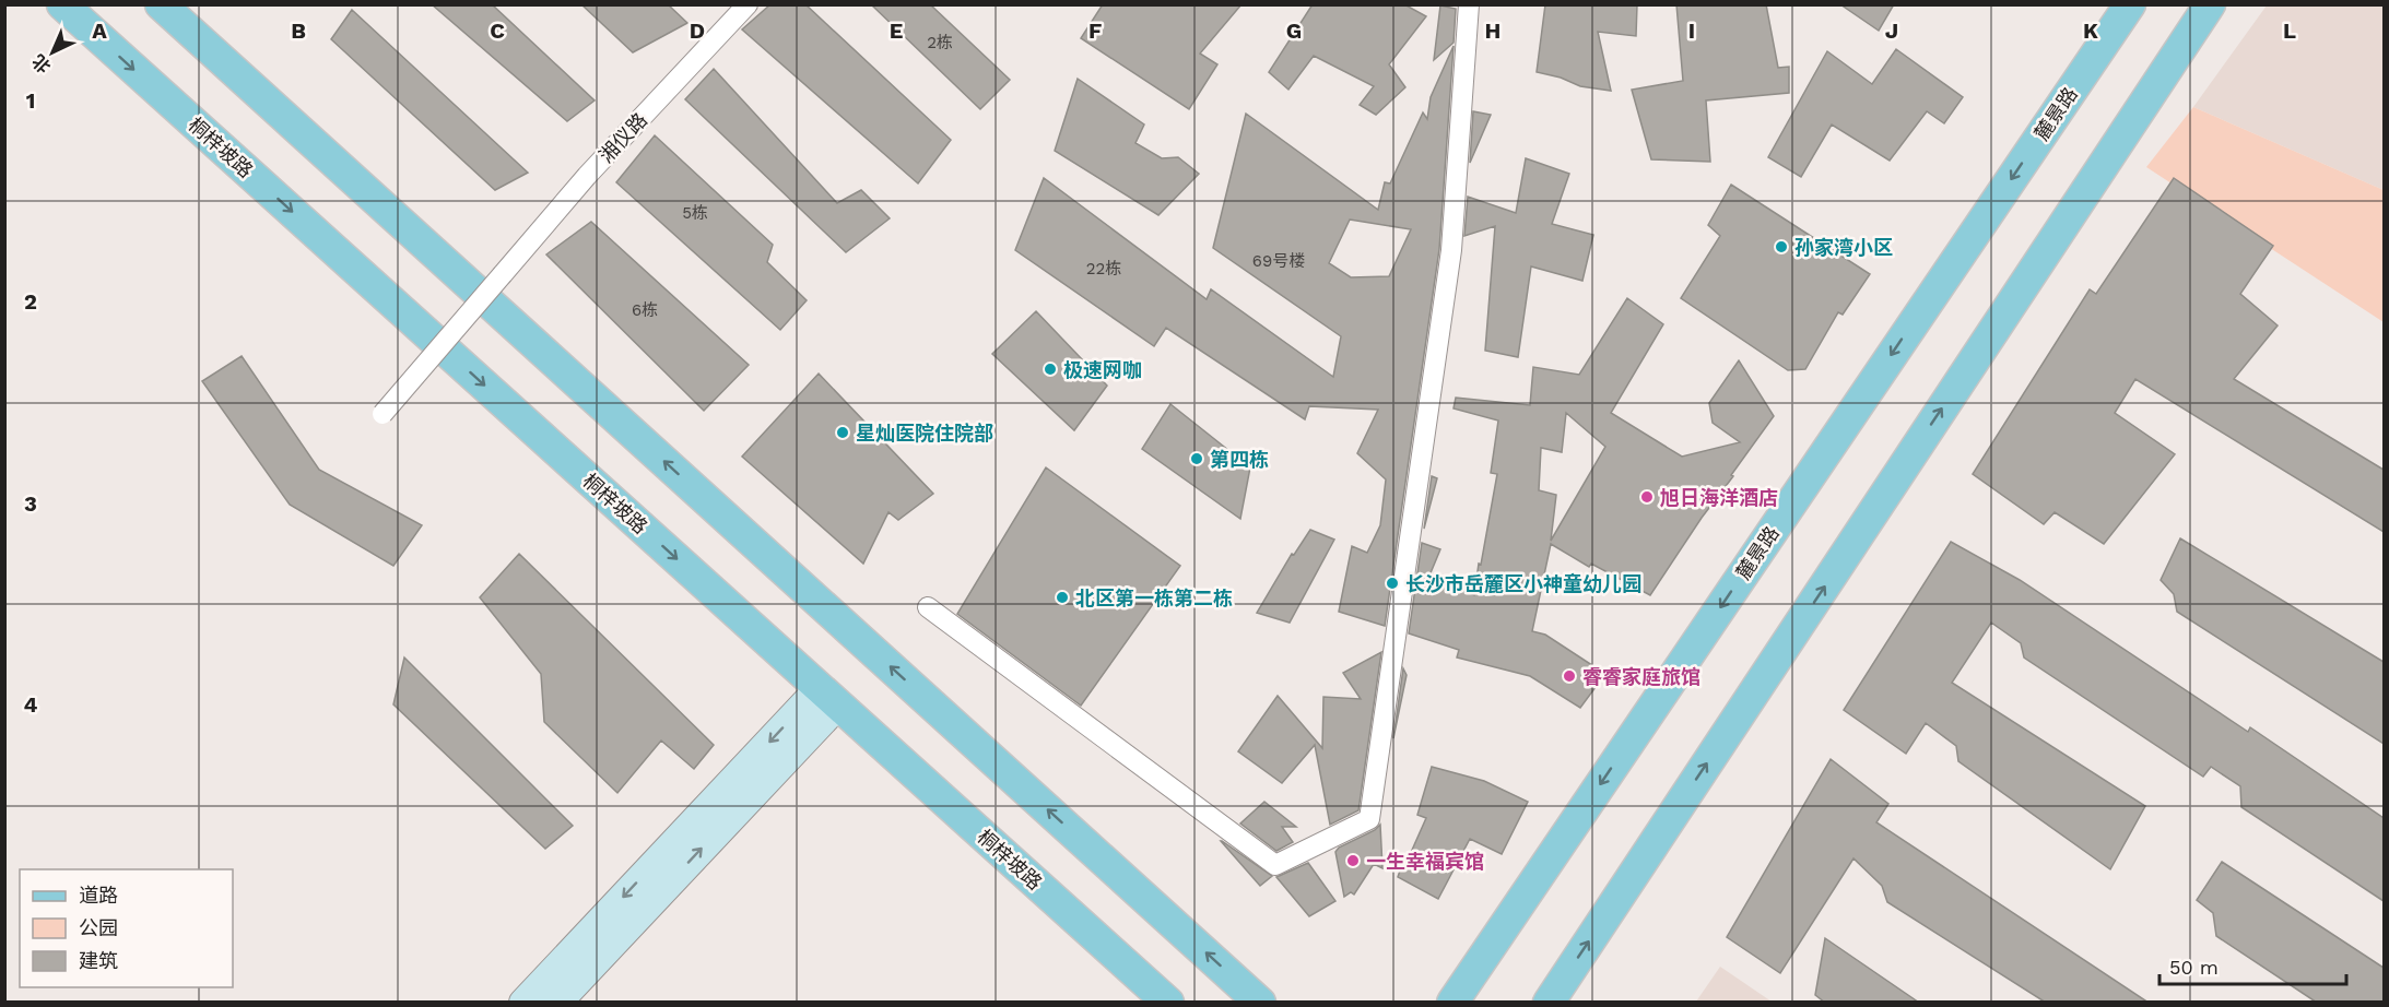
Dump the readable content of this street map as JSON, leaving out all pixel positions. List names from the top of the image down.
{
  "streets": {
    "main road": ["麓景路", "桐梓坡路"],
    "street": ["湘仪路"]
  },
  "places": [
    "孙家湾小区",
    "极速网咖",
    "星灿医院住院部",
    "第四栋",
    "旭日海洋酒店",
    "长沙市岳麓区小神童幼儿园",
    "北区第一栋第二栋",
    "睿睿家庭旅馆",
    "一生幸福宾馆"
  ],
  "house_numbers": [
    "2栋",
    "5栋",
    "69号楼",
    "22栋",
    "6栋"
  ],
  "legend": ["道路", "公园", "建筑"],
  "scale_bar": "50 m",
  "north": "bottom left",
  "grid": {
    "columns": [
      "A",
      "B",
      "C",
      "D",
      "E",
      "F",
      "G",
      "H",
      "I",
      "J",
      "K",
      "L"
    ],
    "rows": [
      "1",
      "2",
      "3",
      "4"
    ]
  }
}
